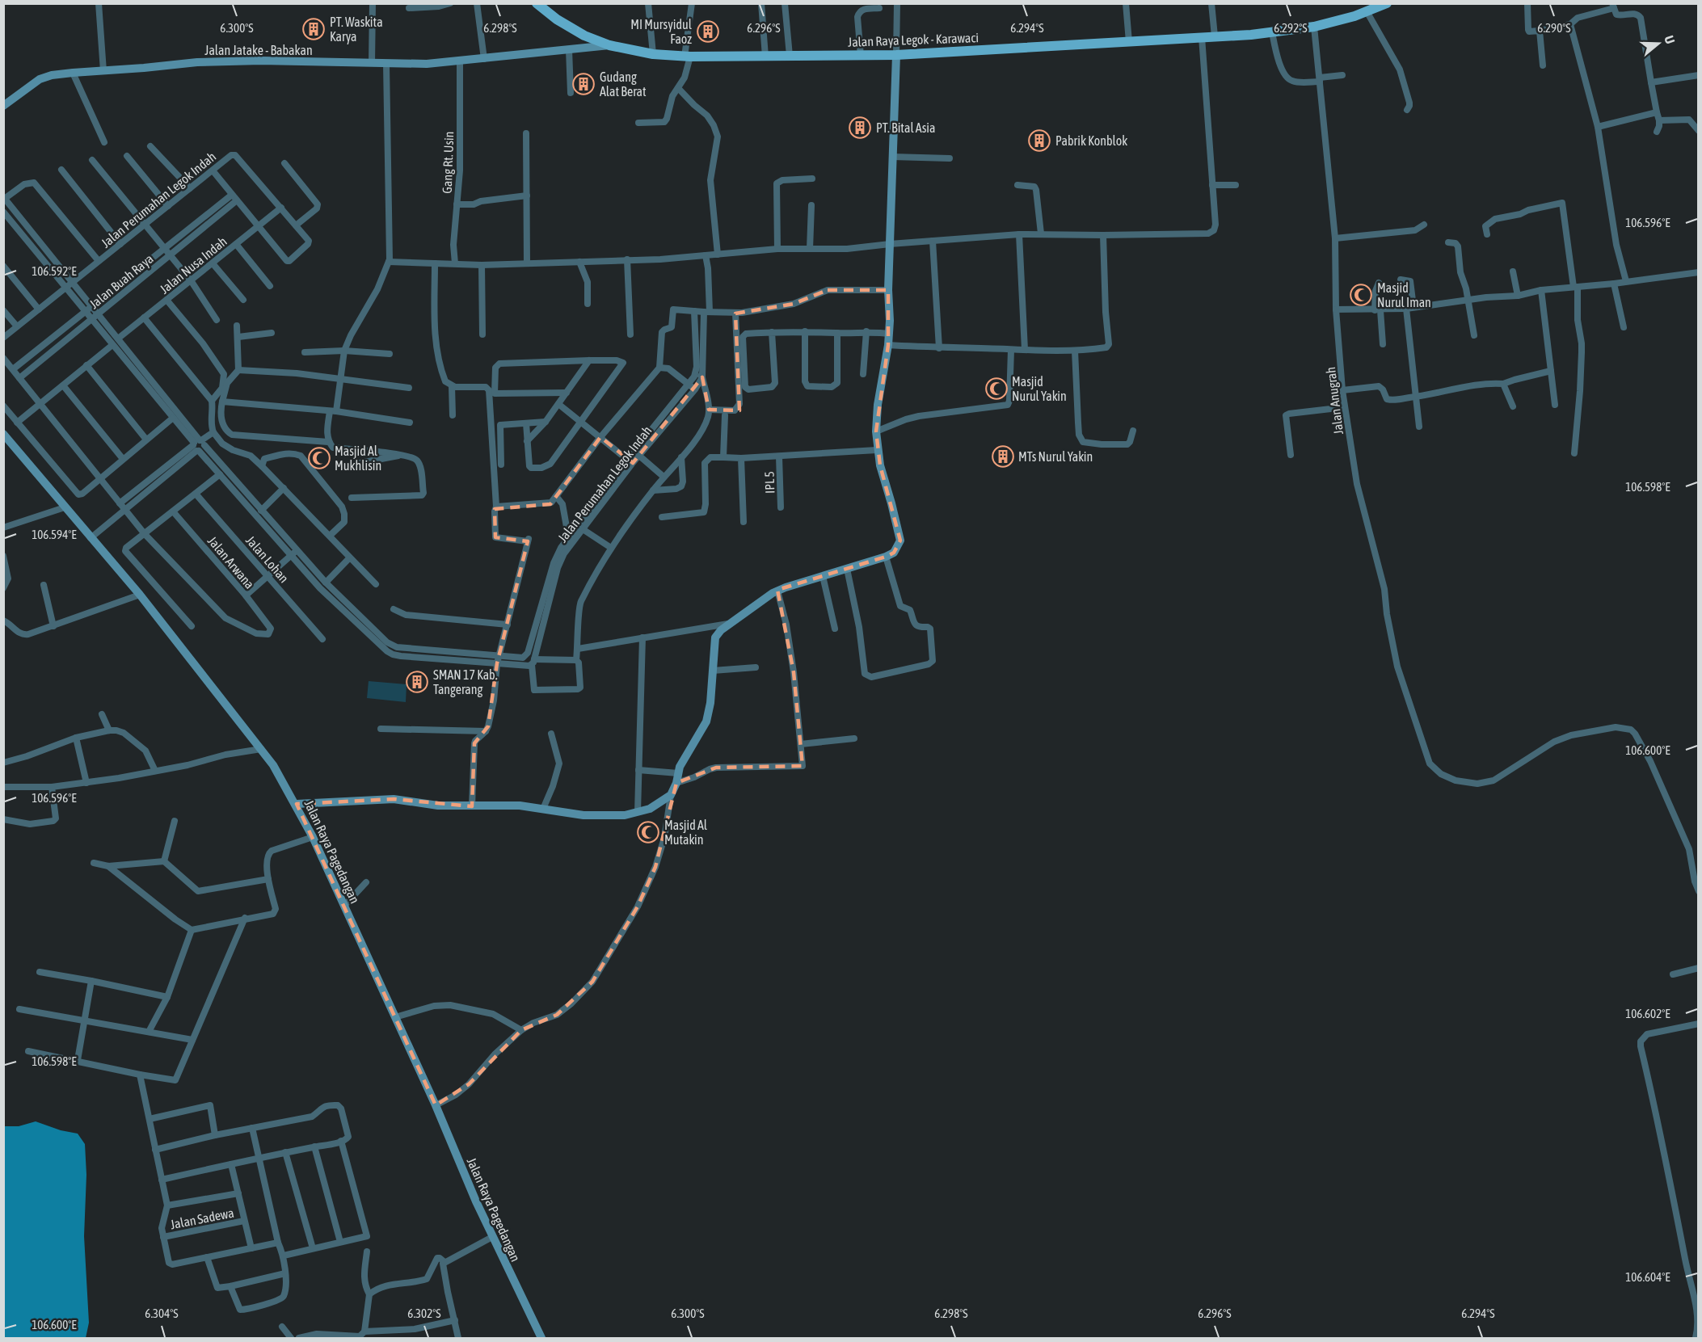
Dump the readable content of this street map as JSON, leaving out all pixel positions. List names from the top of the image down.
{
  "streets": {
    "main road": ["Jalan Raya Legok - Karawaci"],
    "street": [
      "Jalan Jatake - Babakan",
      "Gang Rt. Usin",
      "Jalan Perumahan Legok Indah",
      "Jalan Nusa Indah",
      "Jalan Buah Raya",
      "Jalan Anugrah",
      "IPL 5",
      "Jalan Lohan",
      "Jalan Arwana",
      "Jalan Raya Pagedangan",
      "Jalan Sadewa"
    ]
  },
  "crossings": [
    ["Jalan Raya Legok - Karawaci", "Jalan Jatake - Babakan"],
    ["Jalan Raya Legok - Karawaci", "Jalan Anugrah"],
    ["Jalan Jatake - Babakan", "Gang Rt. Usin"],
    ["Jalan Perumahan Legok Indah", "Jalan Nusa Indah"],
    ["Jalan Perumahan Legok Indah", "Jalan Buah Raya"]
  ],
  "places": {
    "building": [
      "PT. Waskita Karya",
      "MI Mursyidul Faoz",
      "Gudang Alat Berat",
      "PT. Bital Asia",
      "Pabrik Konblok",
      "MTs Nurul Yakin",
      "SMAN 17 Kab. Tangerang"
    ],
    "mosque": [
      "Masjid Nurul Iman",
      "Masjid Nurul Yakin",
      "Masjid Al Mukhlisin",
      "Masjid Al Mutakin"
    ]
  },
  "north": "right",
  "coordinates": [
    "6.290°S",
    "6.300°S",
    "6.298°S",
    "6.296°S",
    "6.294°S",
    "6.292°S",
    "106.596°E",
    "106.592°E",
    "106.598°E",
    "106.594°E",
    "106.600°E",
    "106.602°E",
    "106.604°E",
    "6.304°S",
    "6.302°S"
  ]
}
